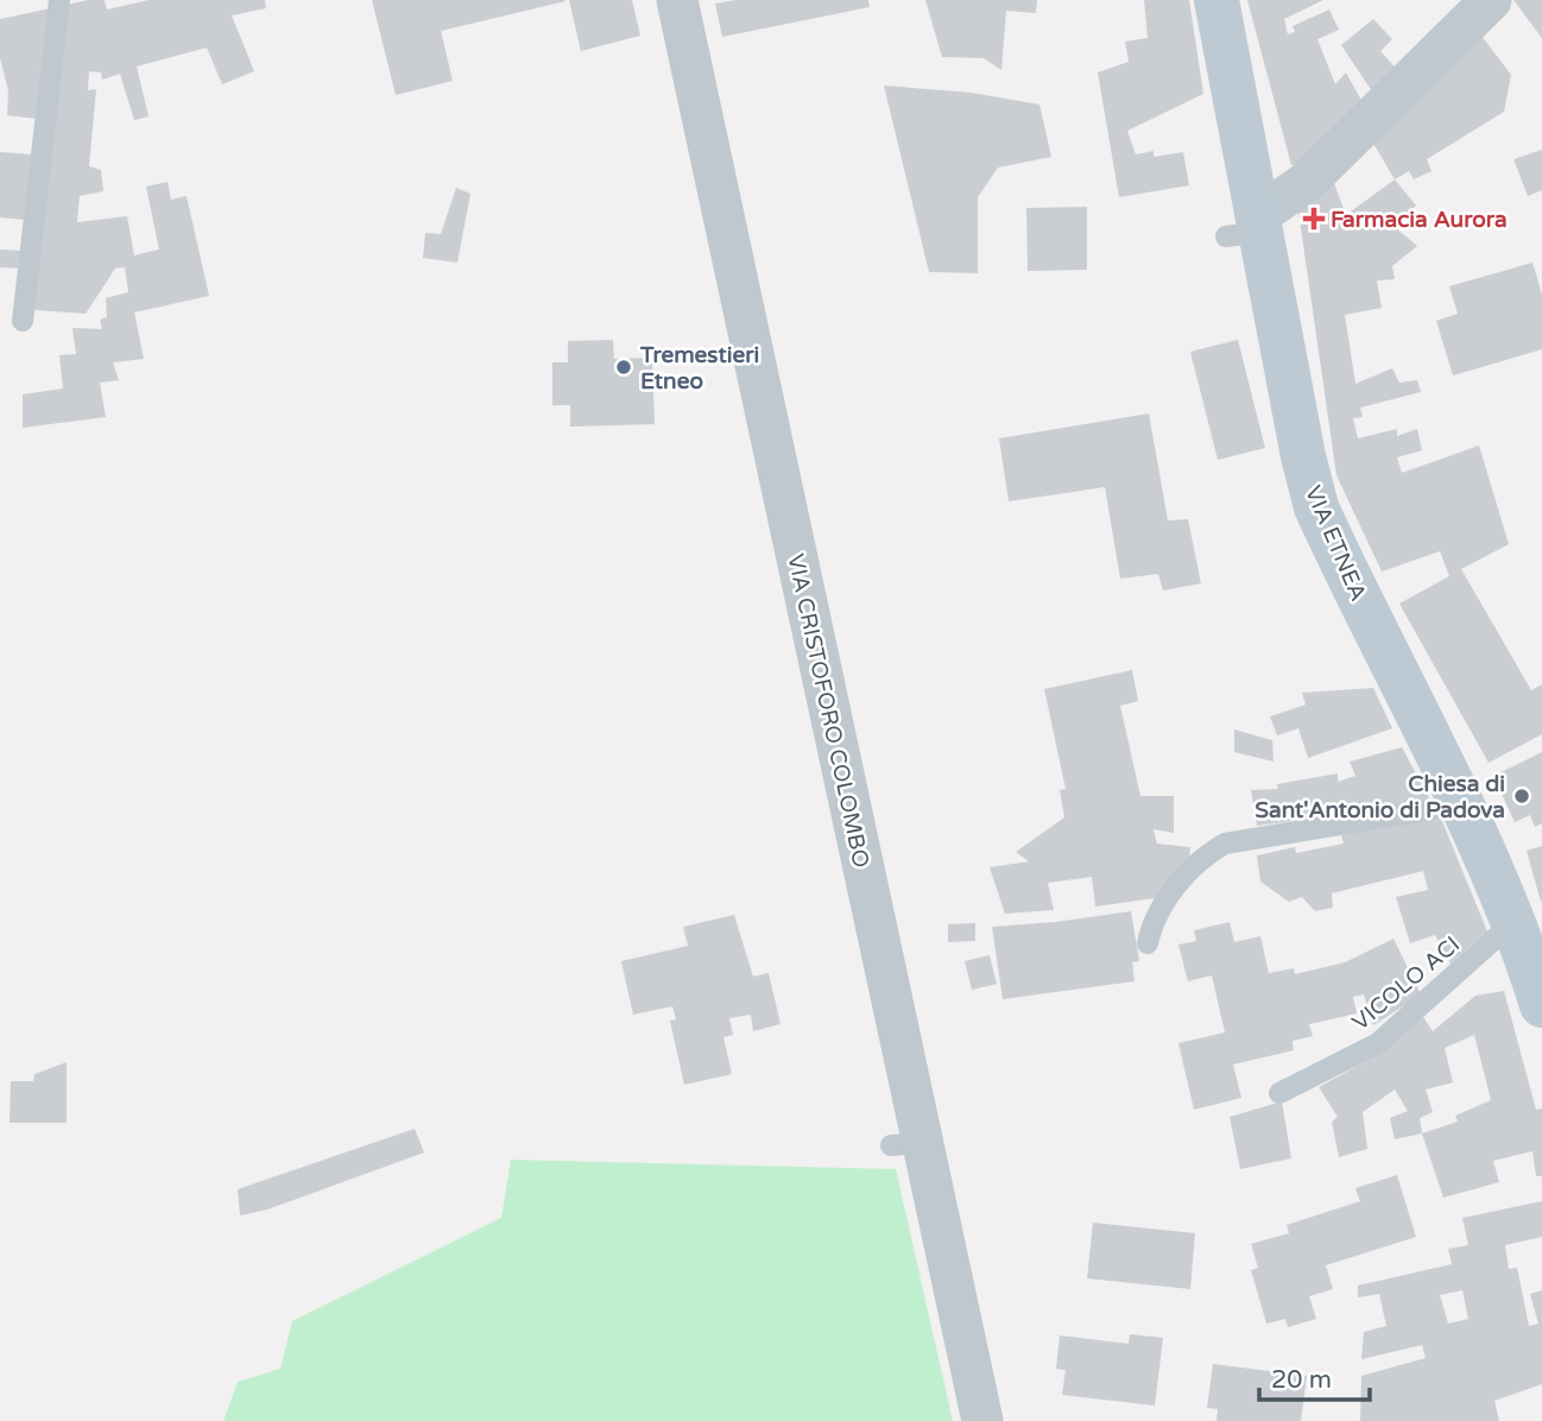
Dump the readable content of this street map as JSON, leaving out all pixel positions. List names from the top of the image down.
{
  "streets": {
    "main road": ["VIA ETNEA"],
    "street": ["VIA CRISTOFORO COLOMBO"],
    "lane": ["VICOLO ACI"]
  },
  "crossings": [
    ["VIA ETNEA", "VICOLO ACI"]
  ],
  "places": {
    "health": ["Farmacia Aurora"],
    "other": ["Tremestieri Etneo", "Chiesa di Sant'Antonio di Padova"]
  },
  "scale_bar": "20 m"
}
